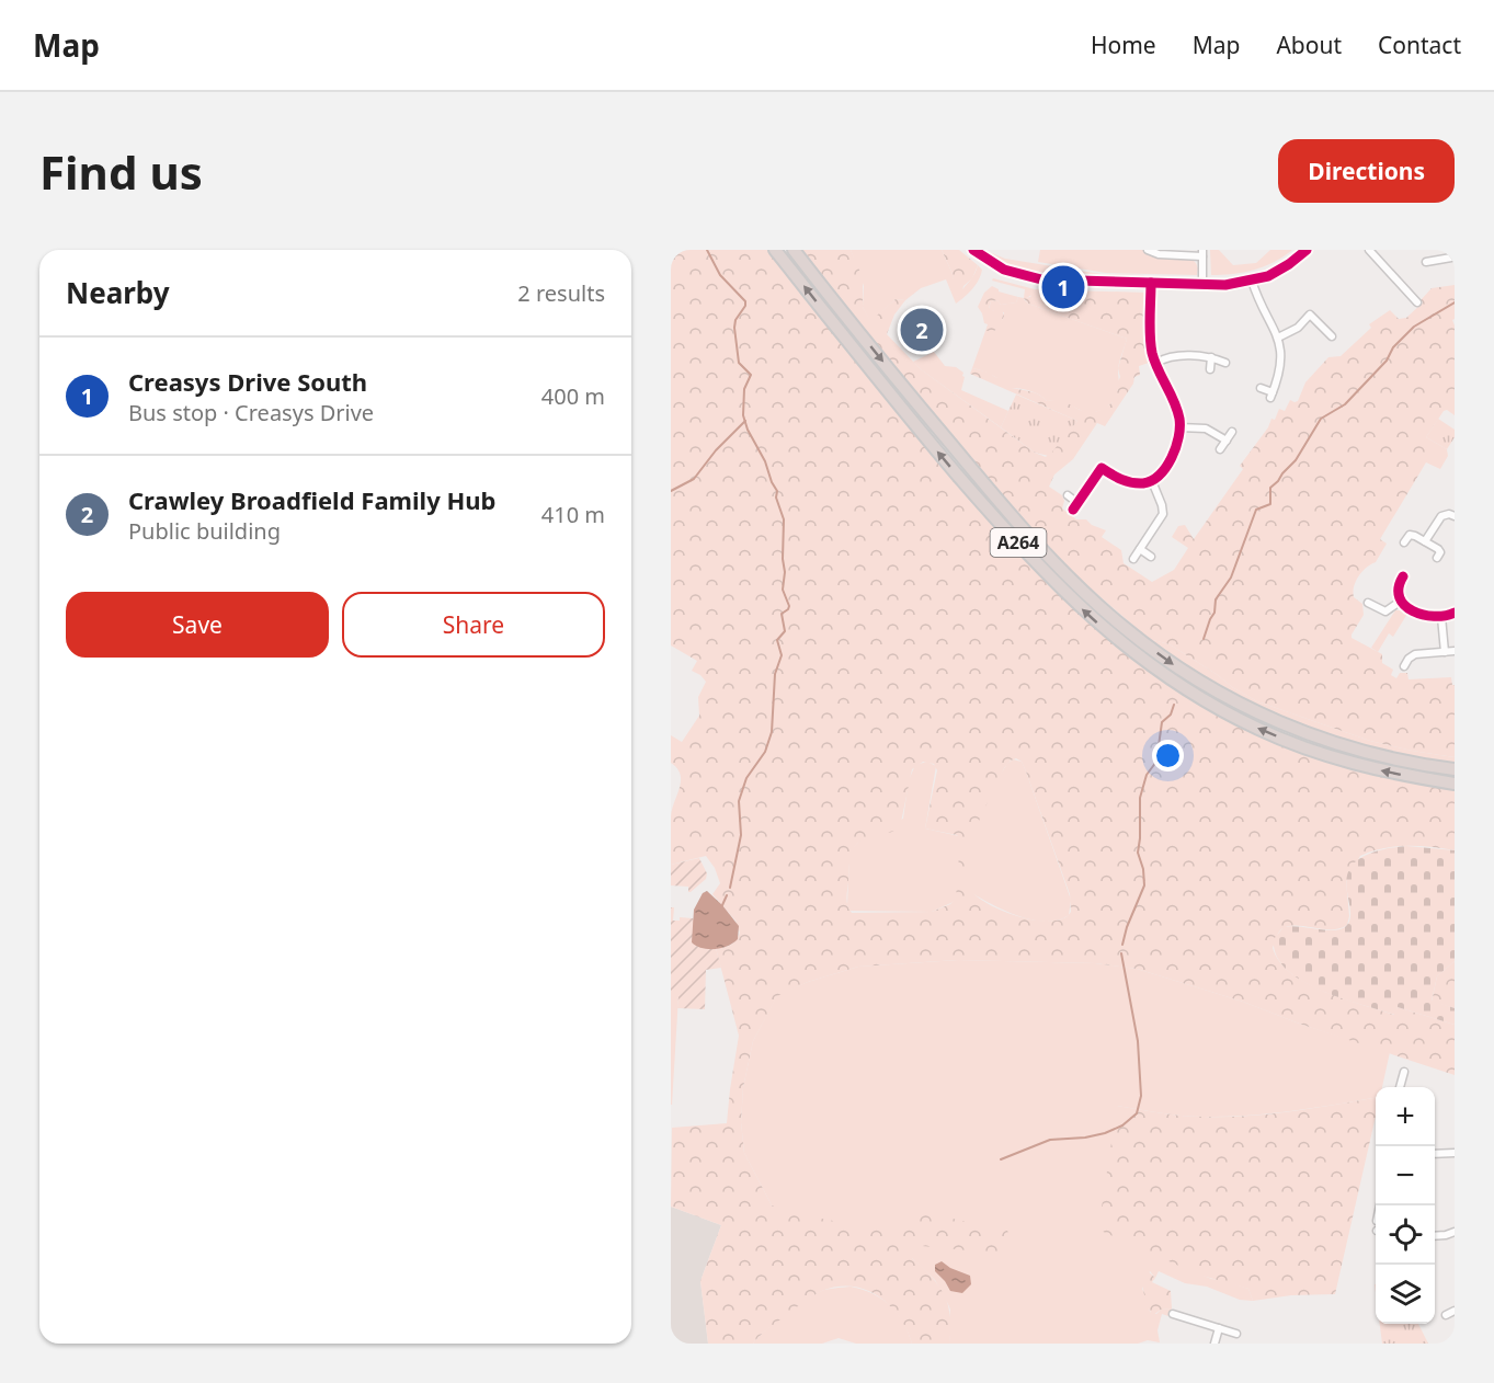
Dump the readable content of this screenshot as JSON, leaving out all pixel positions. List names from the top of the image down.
{
  "streets": {
    "highway": ["A264"]
  },
  "page": {
    "header": "Map",
    "nav": [
      "Home",
      "Map",
      "About",
      "Contact"
    ],
    "buttons": [
      "Directions",
      ["Save", "Share"]
    ],
    "title": "Find us",
    "heading": ["Nearby", "2 results"],
    "pins": ["1", "2"],
    "list": [
      {
        "mark": "1",
        "name": "Creasys Drive South",
        "note": "Bus stop · Creasys Drive",
        "value": "400 m"
      },
      {
        "mark": "2",
        "name": "Crawley Broadfield Family Hub",
        "note": "Public building",
        "value": "410 m"
      }
    ],
    "map_buttons": ["+", "−"]
  }
}
